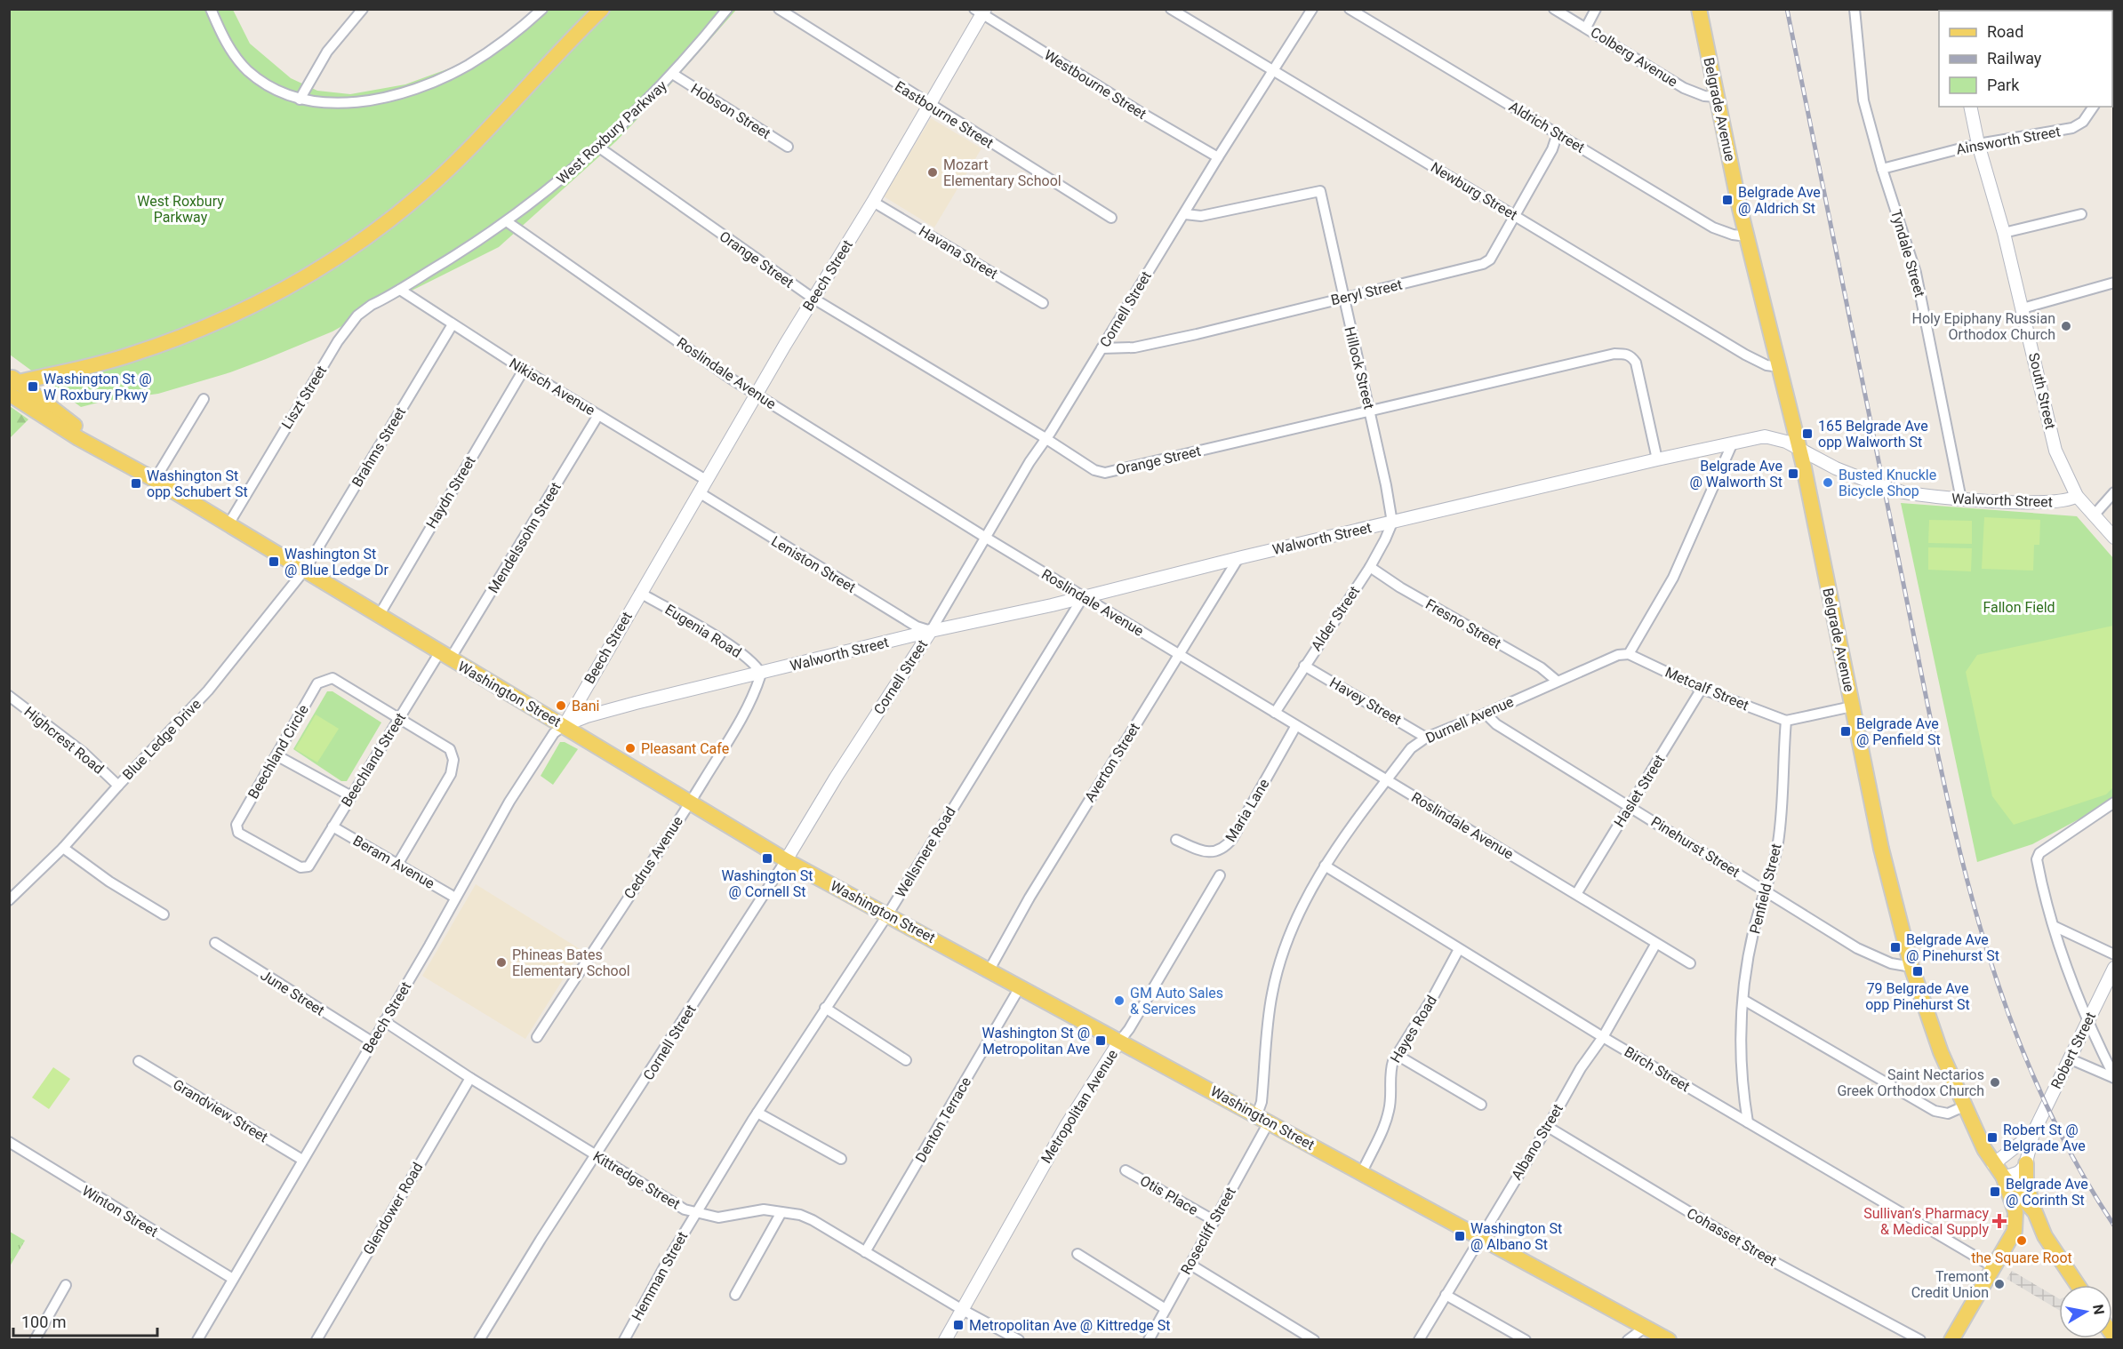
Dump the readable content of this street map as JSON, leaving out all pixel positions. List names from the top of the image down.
{
  "streets": {
    "main road": ["Belgrade Avenue", "Washington Street"],
    "street": [
      "Colberg Avenue",
      "Westbourne Street",
      "Hobson Street",
      "Eastbourne Street",
      "Aldrich Street",
      "West Roxbury Parkway",
      "Ainsworth Street",
      "Newburg Street",
      "Havana Street",
      "Tyndale Street",
      "Orange Street",
      "Beech Street",
      "Beryl Street",
      "Cornell Street",
      "Hillock Street",
      "Roslindale Avenue",
      "Nikisch Avenue",
      "South Street",
      "Liszt Street",
      "Brahms Street",
      "Haydn Street",
      "Walworth Street",
      "Mendelssohn Street",
      "Leniston Street",
      "Alder Street",
      "Fresno Street",
      "Eugenia Road",
      "Metcalf Street",
      "Havey Street",
      "Durnell Avenue",
      "Blue Ledge Drive",
      "Highcrest Road",
      "Beechland Circle",
      "Beechland Street",
      "Averton Street",
      "Haslet Street",
      "Maria Lane",
      "Pinehurst Street",
      "Wellsmere Road",
      "Cedrus Avenue",
      "Beram Avenue",
      "Penfield Street",
      "June Street",
      "Hayes Road",
      "Robert Street",
      "Birch Street",
      "Metropolitan Avenue",
      "Grandview Street",
      "Denton Terrace",
      "Albano Street",
      "Kittredge Street",
      "Otis Place",
      "Glendower Road",
      "Winton Street",
      "Rosecliff Street",
      "Cohasset Street",
      "Hemman Street"
    ]
  },
  "crossings": [
    ["Colberg Avenue", "Belgrade Avenue"],
    ["Westbourne Street", "Beech Street"],
    ["Westbourne Street", "Cornell Street"],
    ["Belgrade Avenue", "Aldrich Street"],
    ["Belgrade Avenue", "Newburg Street"],
    ["Belgrade Avenue", "Walworth Street"],
    ["Belgrade Avenue", "Pinehurst Street"],
    ["Belgrade Avenue", "Robert Street"],
    ["Hobson Street", "West Roxbury Parkway"],
    ["Eastbourne Street", "Beech Street"],
    ["Aldrich Street", "Beryl Street"],
    ["West Roxbury Parkway", "Orange Street"],
    ["West Roxbury Parkway", "Roslindale Avenue"],
    ["West Roxbury Parkway", "Nikisch Avenue"],
    ["West Roxbury Parkway", "Liszt Street"],
    ["Ainsworth Street", "Tyndale Street"],
    ["Ainsworth Street", "South Street"],
    ["Newburg Street", "Beryl Street"],
    ["Newburg Street", "Cornell Street"],
    ["Havana Street", "Beech Street"],
    ["Tyndale Street", "Walworth Street"],
    ["Orange Street", "Beech Street"],
    ["Orange Street", "Cornell Street"],
    ["Orange Street", "Hillock Street"],
    ["Orange Street", "Walworth Street"],
    ["Beech Street", "Roslindale Avenue"],
    ["Beech Street", "Nikisch Avenue"],
    ["Beech Street", "Walworth Street"],
    ["Beech Street", "Leniston Street"],
    ["Beech Street", "Eugenia Road"],
    ["Beech Street", "Washington Street"],
    ["Beech Street", "Beram Avenue"],
    ["Beech Street", "June Street"],
    ["Beech Street", "Grandview Street"],
    ["Beech Street", "Kittredge Street"],
    ["Beech Street", "Winton Street"],
    ["Beryl Street", "Cornell Street"],
    ["Beryl Street", "Hillock Street"],
    ["Cornell Street", "Hillock Street"],
    ["Cornell Street", "Roslindale Avenue"],
    ["Cornell Street", "Walworth Street"],
    ["Cornell Street", "Leniston Street"],
    ["Cornell Street", "Washington Street"],
    ["Cornell Street", "Kittredge Street"],
    ["Hillock Street", "Walworth Street"],
    ["Hillock Street", "Alder Street"],
    ["Roslindale Avenue", "Walworth Street"],
    ["Roslindale Avenue", "Alder Street"],
    ["Roslindale Avenue", "Durnell Avenue"],
    ["Roslindale Avenue", "Averton Street"],
    ["Roslindale Avenue", "Haslet Street"],
    ["Roslindale Avenue", "Maria Lane"],
    ["Roslindale Avenue", "Wellsmere Road"],
    ["Roslindale Avenue", "Albano Street"],
    ["Nikisch Avenue", "Liszt Street"],
    ["Nikisch Avenue", "Brahms Street"],
    ["Nikisch Avenue", "Haydn Street"],
    ["Nikisch Avenue", "Mendelssohn Street"],
    ["South Street", "Walworth Street"],
    ["Liszt Street", "Washington Street"],
    ["Brahms Street", "Washington Street"],
    ["Brahms Street", "Blue Ledge Drive"],
    ["Haydn Street", "Washington Street"],
    ["Walworth Street", "Leniston Street"],
    ["Walworth Street", "Alder Street"],
    ["Walworth Street", "Eugenia Road"],
    ["Walworth Street", "Washington Street"],
    ["Walworth Street", "Averton Street"],
    ["Walworth Street", "Wellsmere Road"],
    ["Walworth Street", "Cedrus Avenue"],
    ["Mendelssohn Street", "Washington Street"],
    ["Mendelssohn Street", "Beechland Street"],
    ["Alder Street", "Fresno Street"],
    ["Alder Street", "Havey Street"],
    ["Fresno Street", "Durnell Avenue"],
    ["Eugenia Road", "Cedrus Avenue"],
    ["Metcalf Street", "Durnell Avenue"],
    ["Metcalf Street", "Haslet Street"],
    ["Metcalf Street", "Penfield Street"],
    ["Washington Street", "Durnell Avenue"],
    ["Washington Street", "Blue Ledge Drive"],
    ["Washington Street", "Beechland Street"],
    ["Washington Street", "Averton Street"],
    ["Washington Street", "Wellsmere Road"],
    ["Washington Street", "Cedrus Avenue"],
    ["Washington Street", "Hayes Road"],
    ["Washington Street", "Metropolitan Avenue"],
    ["Washington Street", "Denton Terrace"],
    ["Washington Street", "Albano Street"],
    ["Washington Street", "Rosecliff Street"],
    ["Havey Street", "Durnell Avenue"],
    ["Durnell Avenue", "Pinehurst Street"],
    ["Durnell Avenue", "Birch Street"],
    ["Durnell Avenue", "Rosecliff Street"],
    ["Blue Ledge Drive", "Highcrest Road"],
    ["Beechland Circle", "Beechland Street"],
    ["Beechland Street", "Beram Avenue"],
    ["Haslet Street", "Pinehurst Street"],
    ["Pinehurst Street", "Penfield Street"],
    ["Wellsmere Road", "Kittredge Street"],
    ["Wellsmere Road", "Hemman Street"],
    ["Penfield Street", "Birch Street"],
    ["Hayes Road", "Birch Street"],
    ["Birch Street", "Albano Street"],
    ["Metropolitan Avenue", "Kittredge Street"],
    ["Denton Terrace", "Kittredge Street"],
    ["Albano Street", "Cohasset Street"],
    ["Kittredge Street", "Glendower Road"],
    ["Kittredge Street", "Hemman Street"],
    ["Otis Place", "Rosecliff Street"]
  ],
  "parks": ["West Roxbury Parkway", "Fallon Field"],
  "places": {
    "other": [
      "Mozart Elementary School",
      "Holy Epiphany Russian Orthodox Church",
      "Busted Knuckle Bicycle Shop",
      "Bani",
      "Pleasant Cafe",
      "Phineas Bates Elementary School",
      "GM Auto Sales & Services",
      "Saint Nectarios Greek Orthodox Church",
      "the Square Root",
      "Tremont Credit Union"
    ],
    "transit": [
      "Belgrade Ave @ Aldrich St",
      "Washington St @ W Roxbury Pkwy",
      "165 Belgrade Ave opp Walworth St",
      "Belgrade Ave @ Walworth St",
      "Washington St opp Schubert St",
      "Washington St @ Blue Ledge Dr",
      "Belgrade Ave @ Penfield St",
      "Washington St @ Cornell St",
      "Belgrade Ave @ Pinehurst St",
      "79 Belgrade Ave opp Pinehurst St",
      "Washington St @ Metropolitan Ave",
      "Robert St @ Belgrade Ave",
      "Belgrade Ave @ Corinth St",
      "Washington St @ Albano St",
      "Metropolitan Ave @ Kittredge St"
    ],
    "health": ["Sullivan’s Pharmacy & Medical Supply"]
  },
  "legend": ["Road", "Railway", "Park"],
  "scale_bar": "100 m",
  "north": "right"
}
